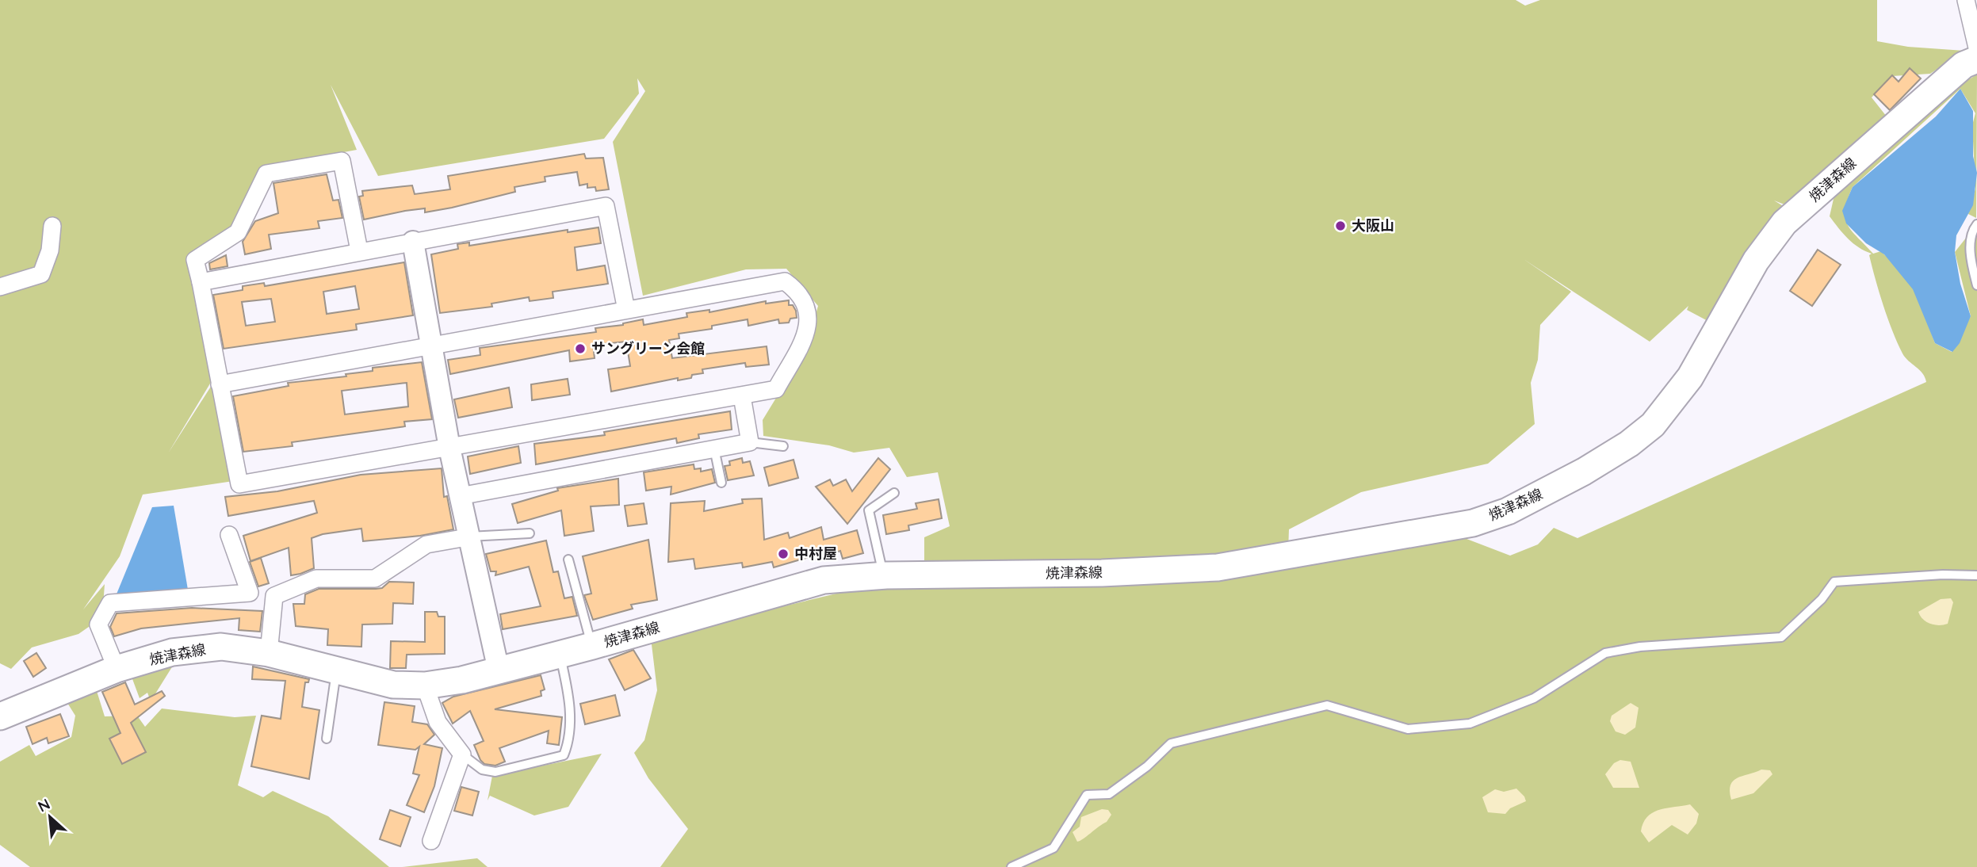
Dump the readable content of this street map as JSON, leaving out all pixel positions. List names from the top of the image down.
{
  "streets": {
    "main road": ["焼津森線"]
  },
  "places": ["大阪山", "サングリーン会館", "中村屋"],
  "north": "top left"
}
